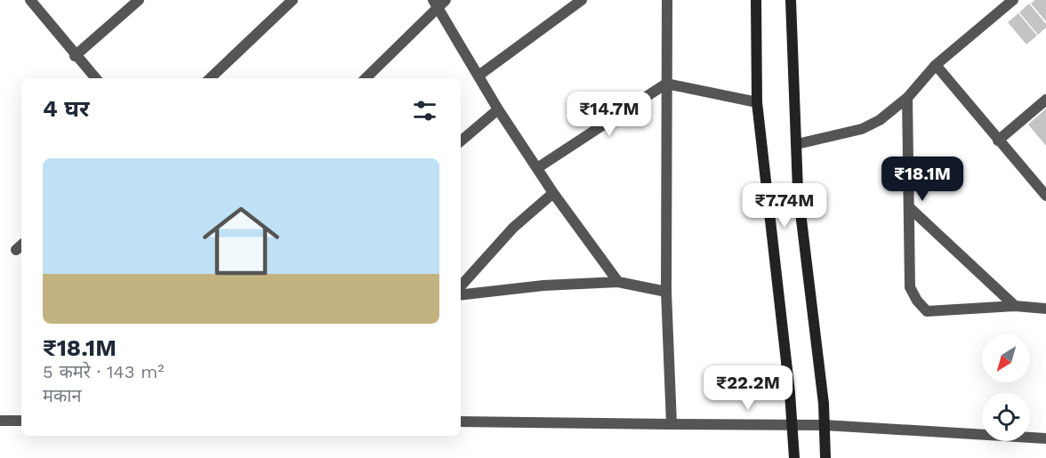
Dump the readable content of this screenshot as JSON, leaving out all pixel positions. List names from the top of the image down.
{
  "north": "bottom left",
  "page": {
    "heading": "4 घर",
    "price": [
      "₹14.7M",
      "₹18.1M",
      "₹7.74M",
      "₹22.2M"
    ],
    "list": [
      {
        "name": "₹18.1M",
        "note": "5 कमरे · 143 m² · मकान"
      }
    ]
  }
}
